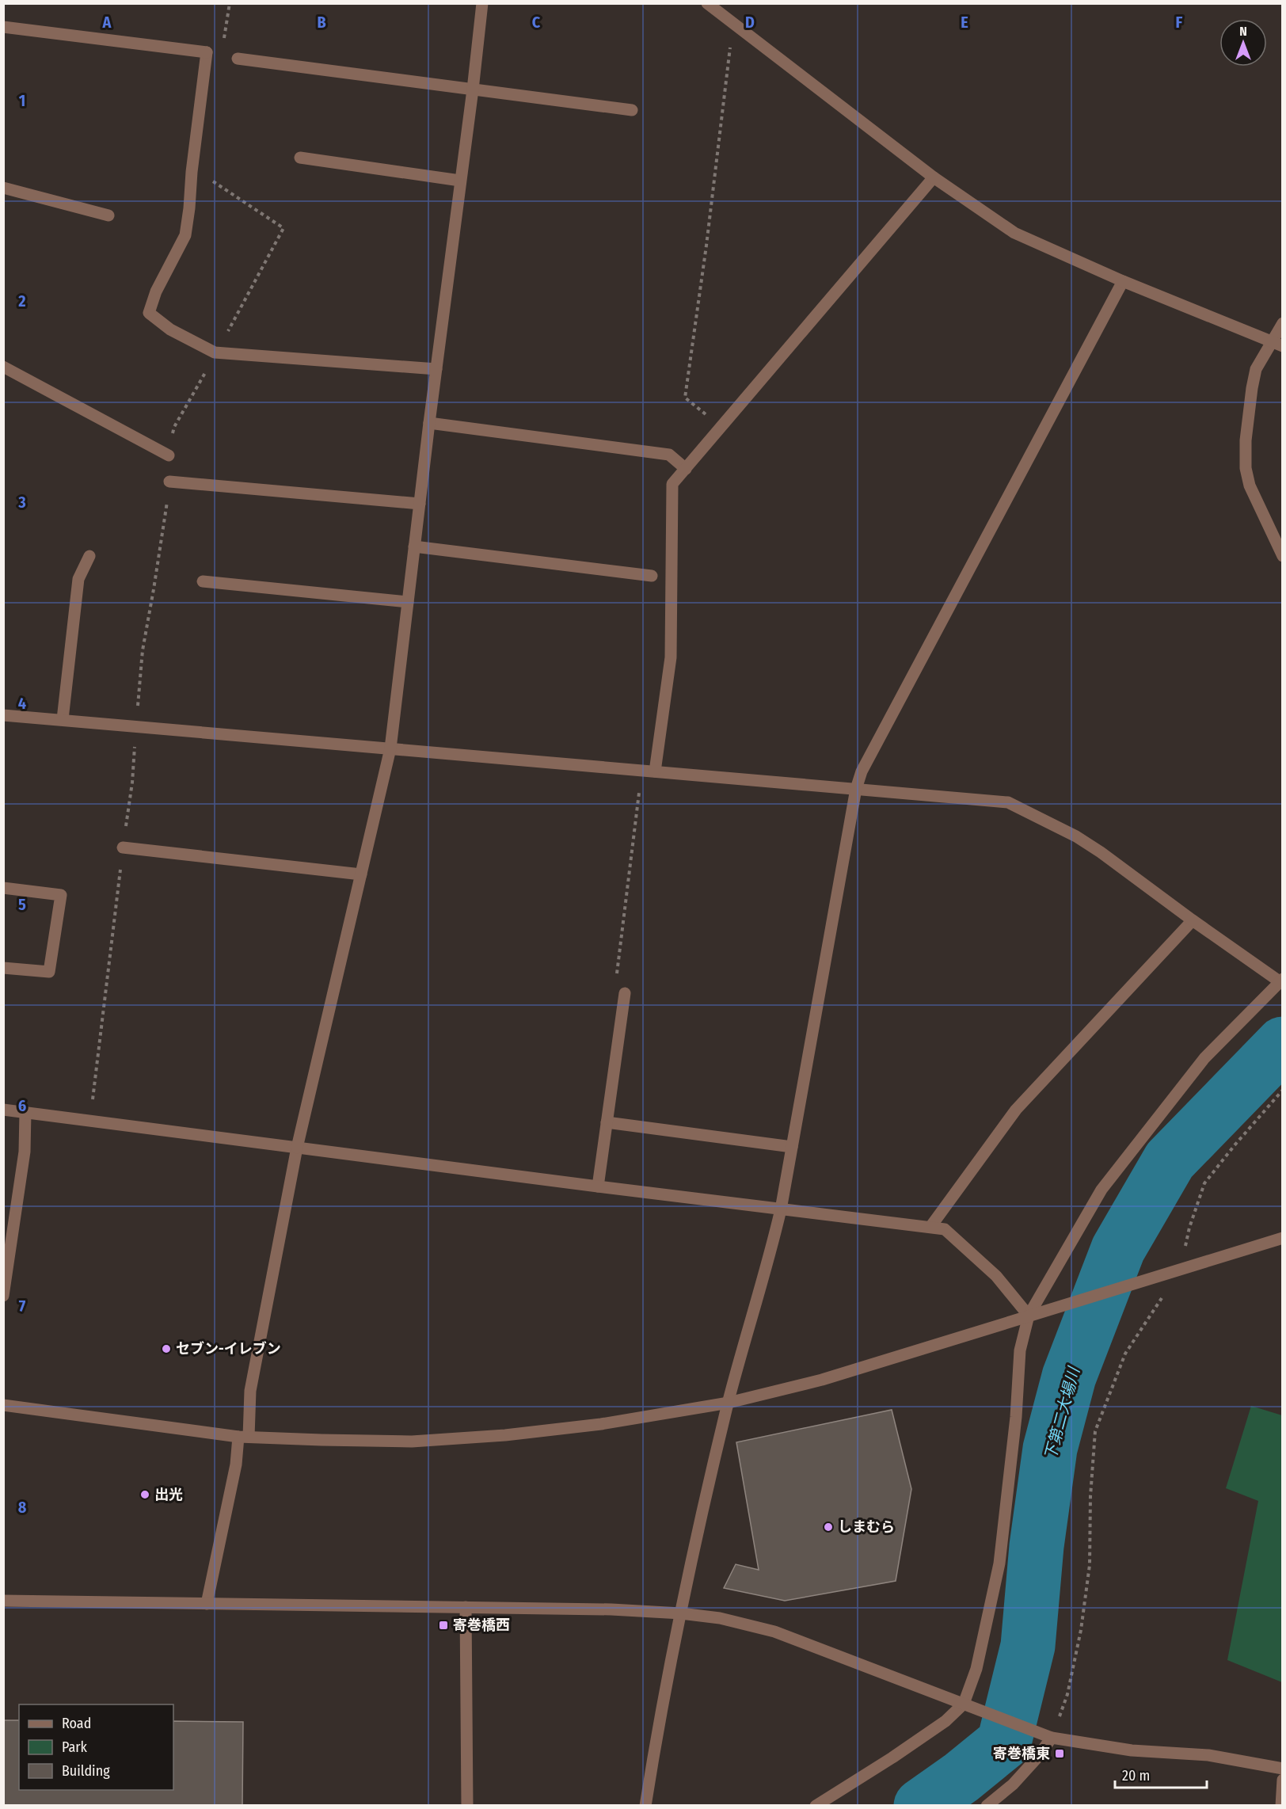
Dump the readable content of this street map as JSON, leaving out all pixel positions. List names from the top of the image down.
{
  "water": ["下第二大場川"],
  "places": {
    "other": ["セブン-イレブン", "出光", "しまむら"],
    "transit": ["寄巻橋西", "寄巻橋東"]
  },
  "legend": ["Road", "Park", "Building"],
  "scale_bar": "20 m",
  "north": "top",
  "grid": {
    "columns": [
      "A",
      "B",
      "C",
      "D",
      "E",
      "F"
    ],
    "rows": [
      "1",
      "2",
      "3",
      "4",
      "5",
      "6",
      "7",
      "8"
    ]
  }
}
